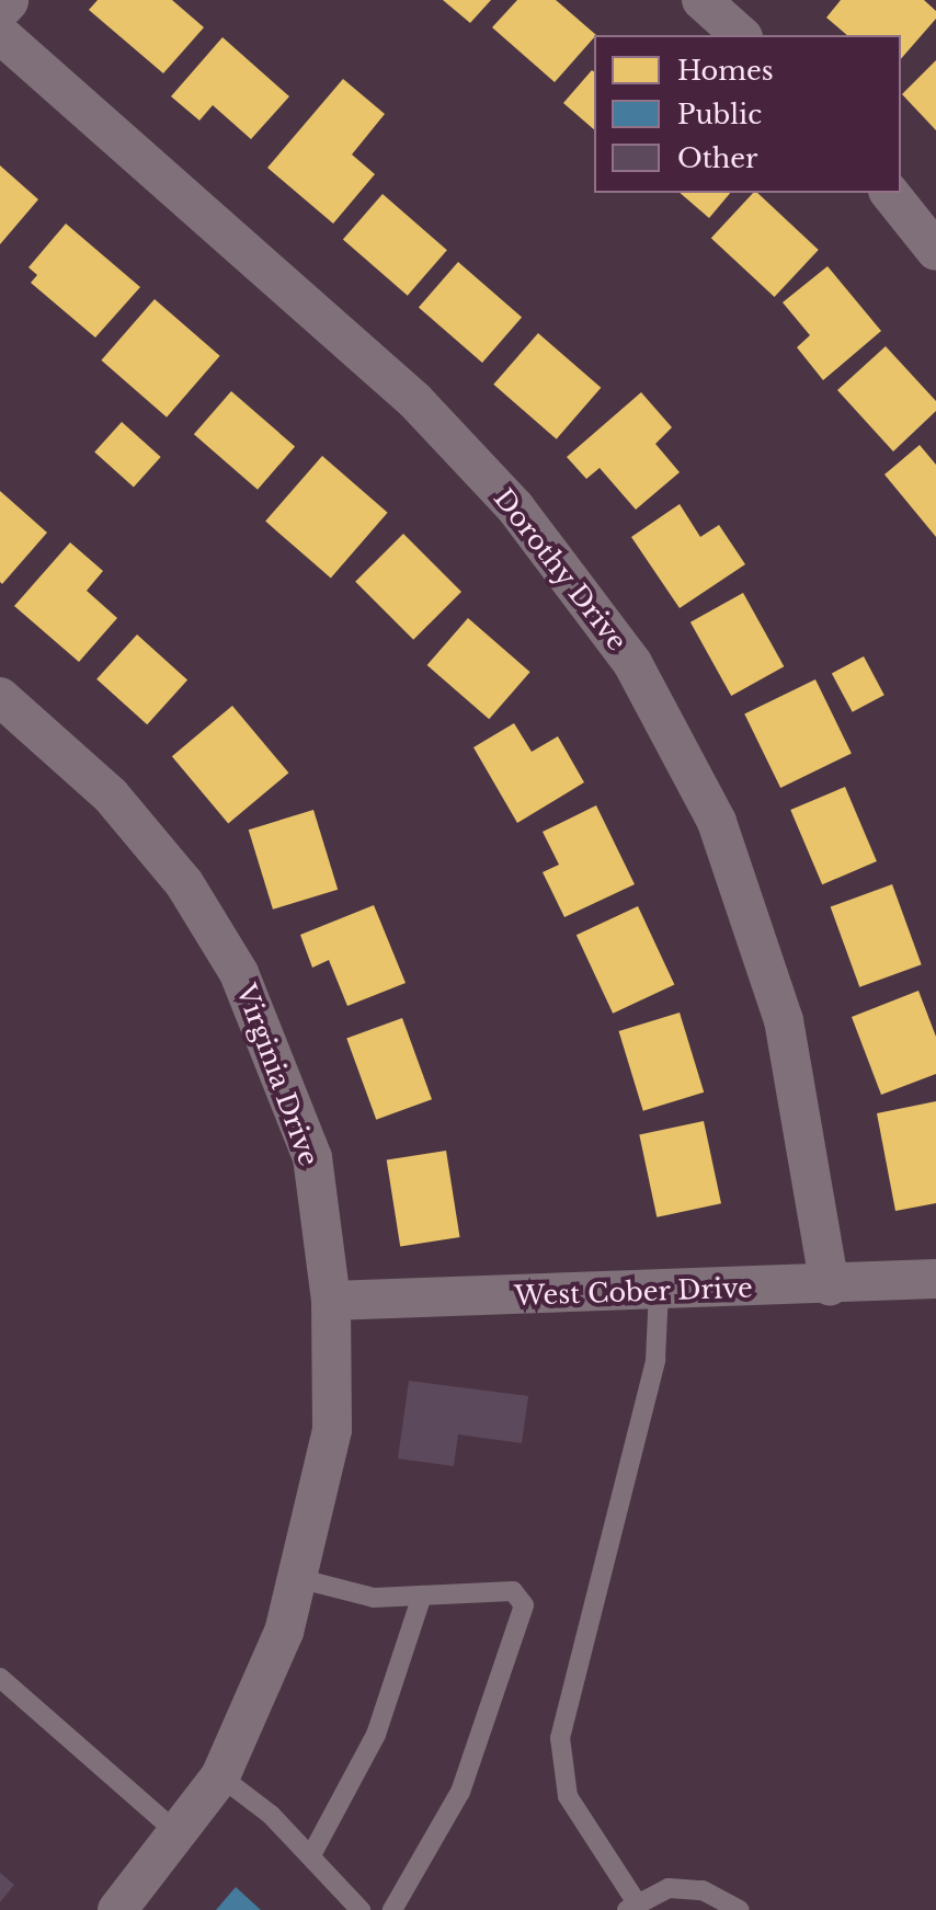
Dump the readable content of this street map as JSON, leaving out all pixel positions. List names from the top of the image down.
{
  "streets": {
    "street": ["Dorothy Drive", "Virginia Drive", "West Cober Drive"]
  },
  "crossings": [
    ["Dorothy Drive", "West Cober Drive"],
    ["Virginia Drive", "West Cober Drive"]
  ],
  "legend": ["Homes", "Public", "Other"]
}
